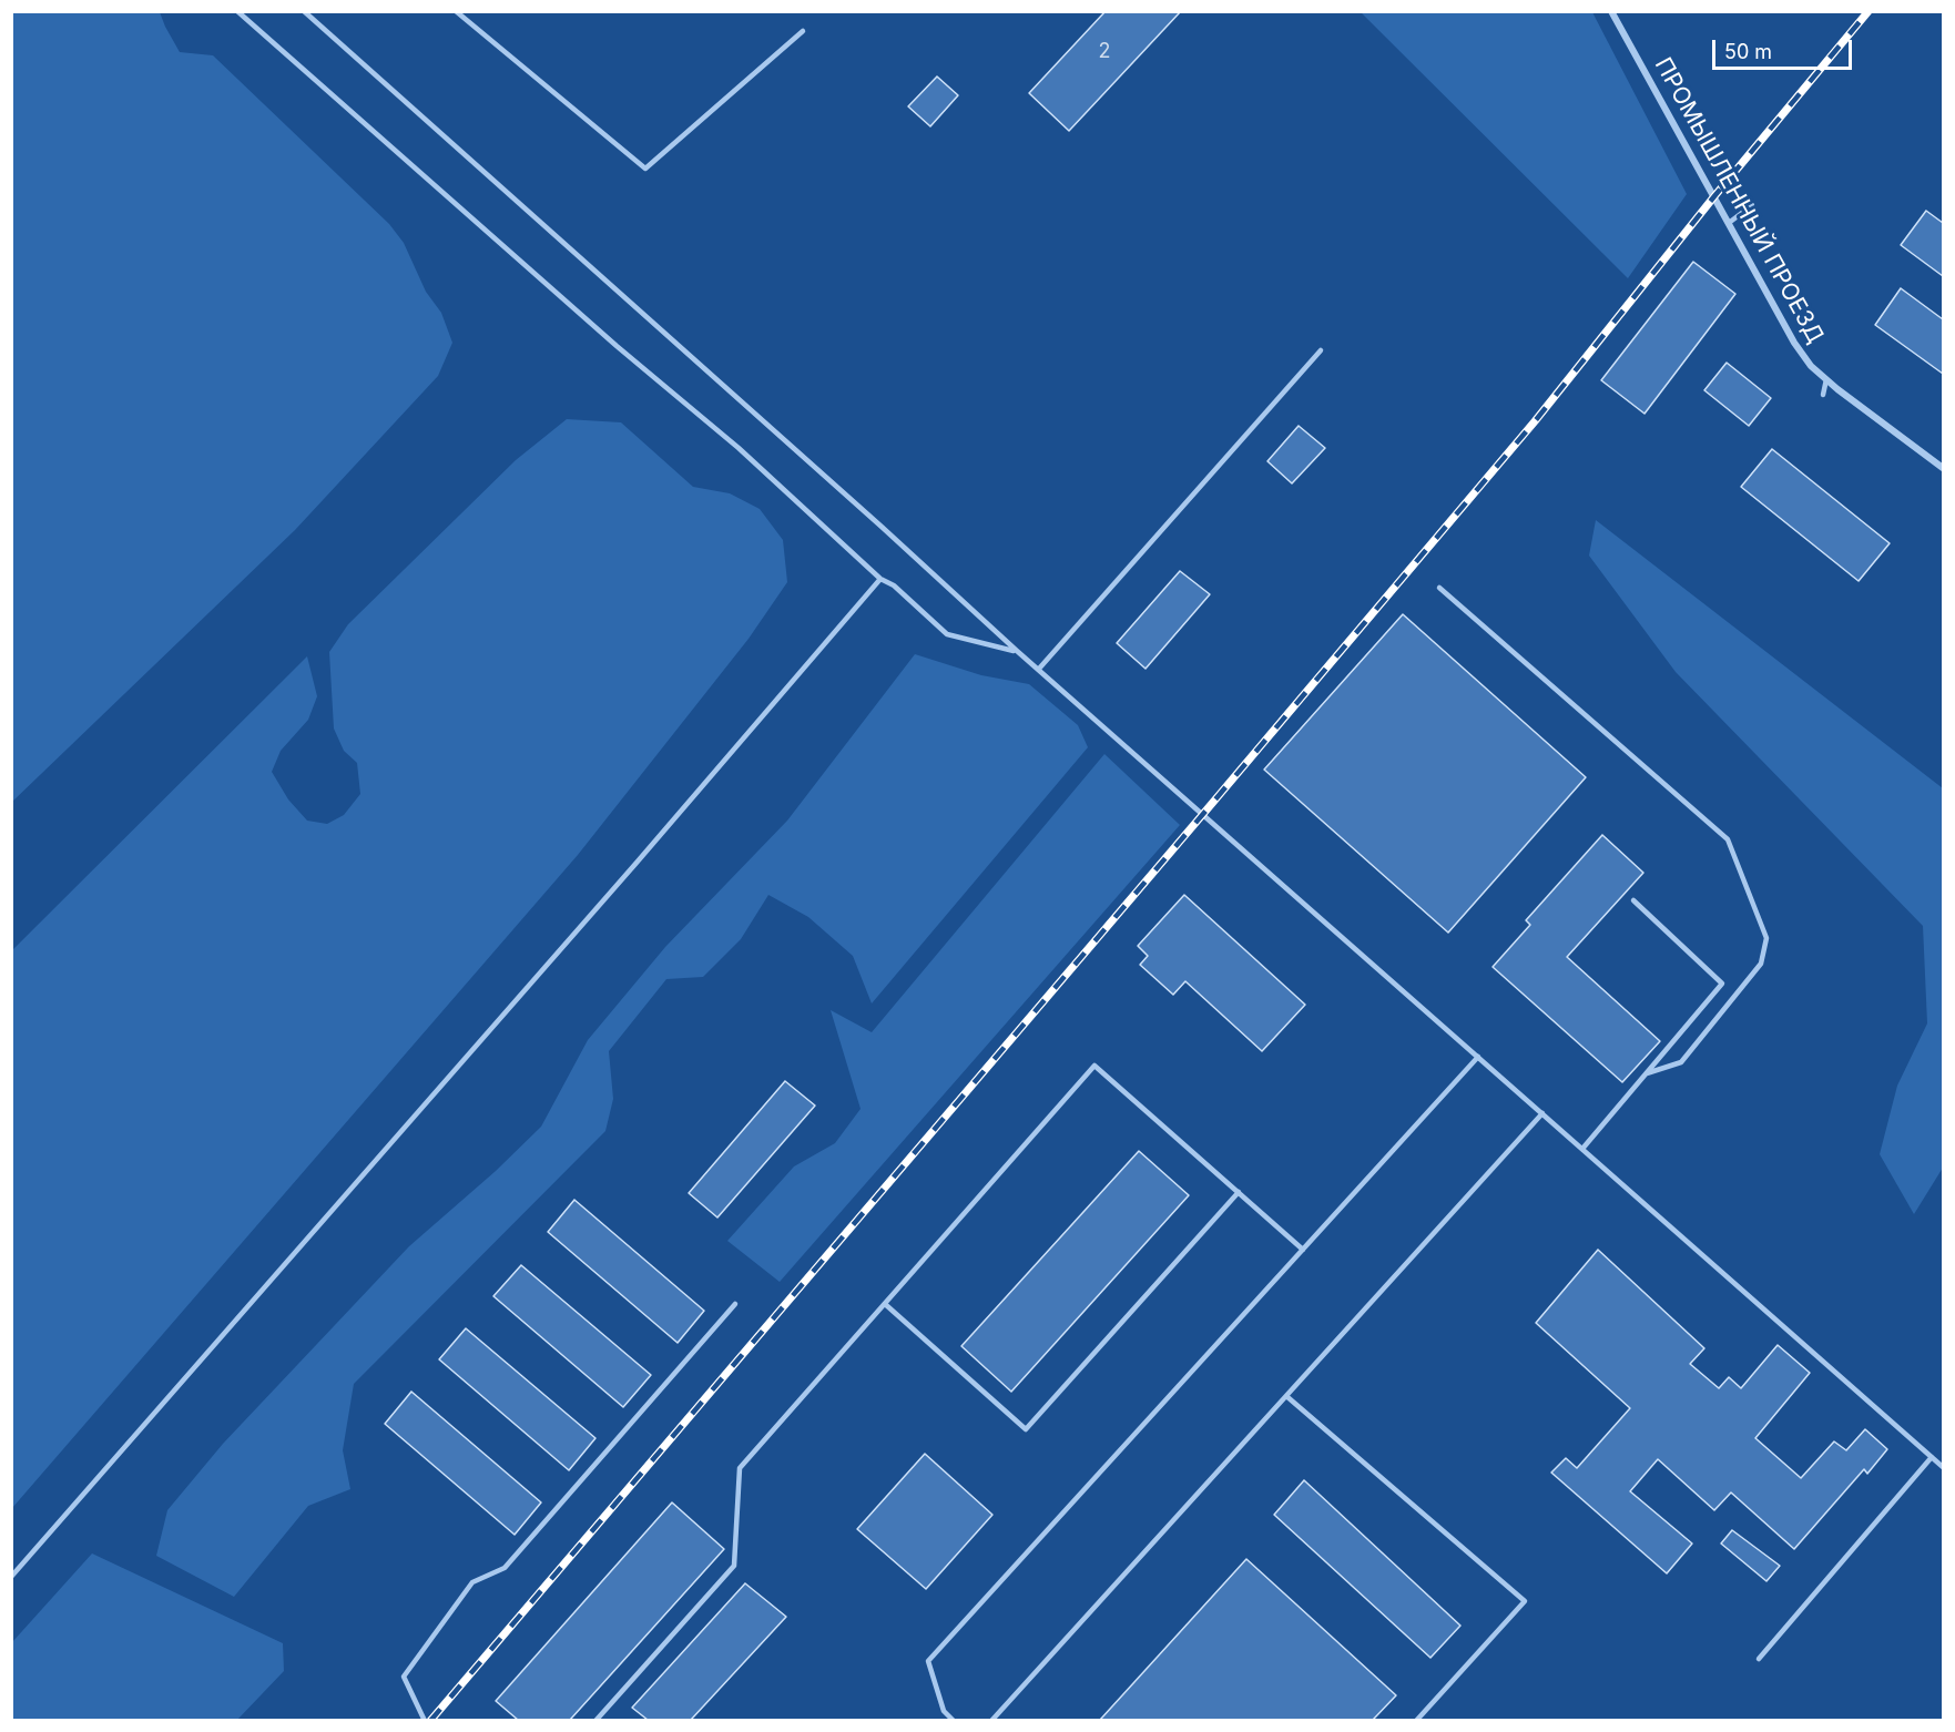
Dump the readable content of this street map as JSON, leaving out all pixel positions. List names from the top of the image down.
{
  "streets": {
    "street": ["ПРОМЫШЛЕННЫЙ ПРОЕЗД"]
  },
  "house_numbers": ["2"],
  "scale_bar": "50 m"
}
